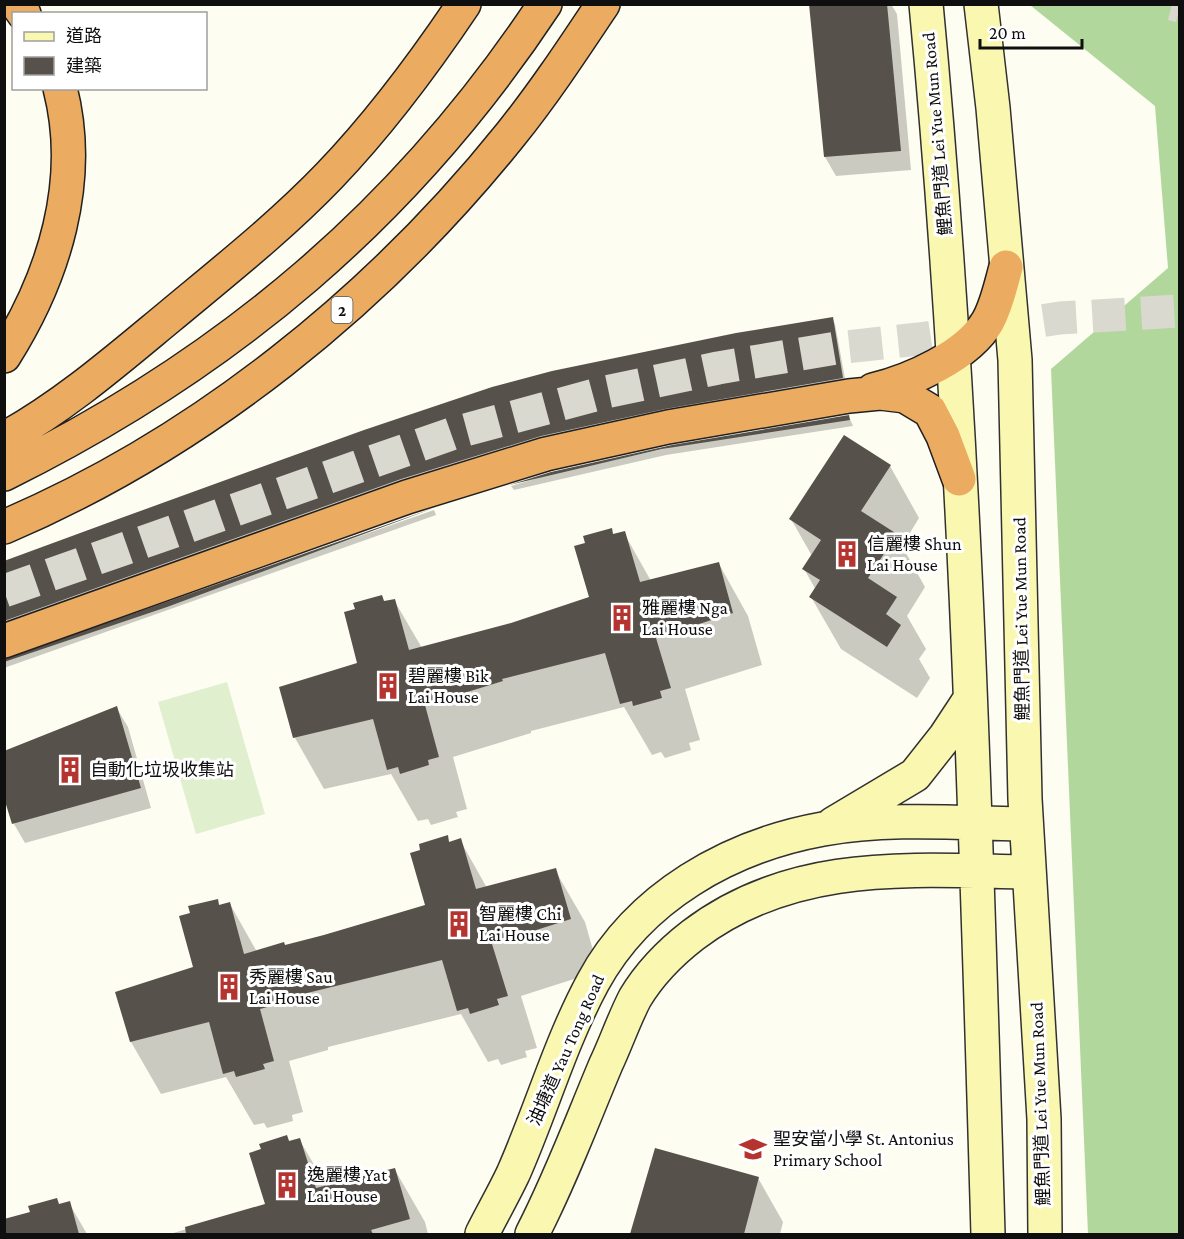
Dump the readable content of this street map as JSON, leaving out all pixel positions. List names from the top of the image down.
{
  "streets": {
    "highway": ["2"],
    "main road": ["鯉魚門道 Lei Yue Mun Road", "油塘道 Yau Tong Road"]
  },
  "crossings": [
    ["鯉魚門道 Lei Yue Mun Road", "油塘道 Yau Tong Road"]
  ],
  "places": {
    "building": [
      "信麗樓 Shun Lai House",
      "雅麗樓 Nga Lai House",
      "碧麗樓 Bik Lai House",
      "自動化垃圾收集站",
      "智麗樓 Chi Lai House",
      "秀麗樓 Sau Lai House",
      "逸麗樓 Yat Lai House"
    ],
    "school or university": ["聖安當小學 St. Antonius Primary School"]
  },
  "legend": ["道路", "建築"],
  "scale_bar": "20 m"
}
